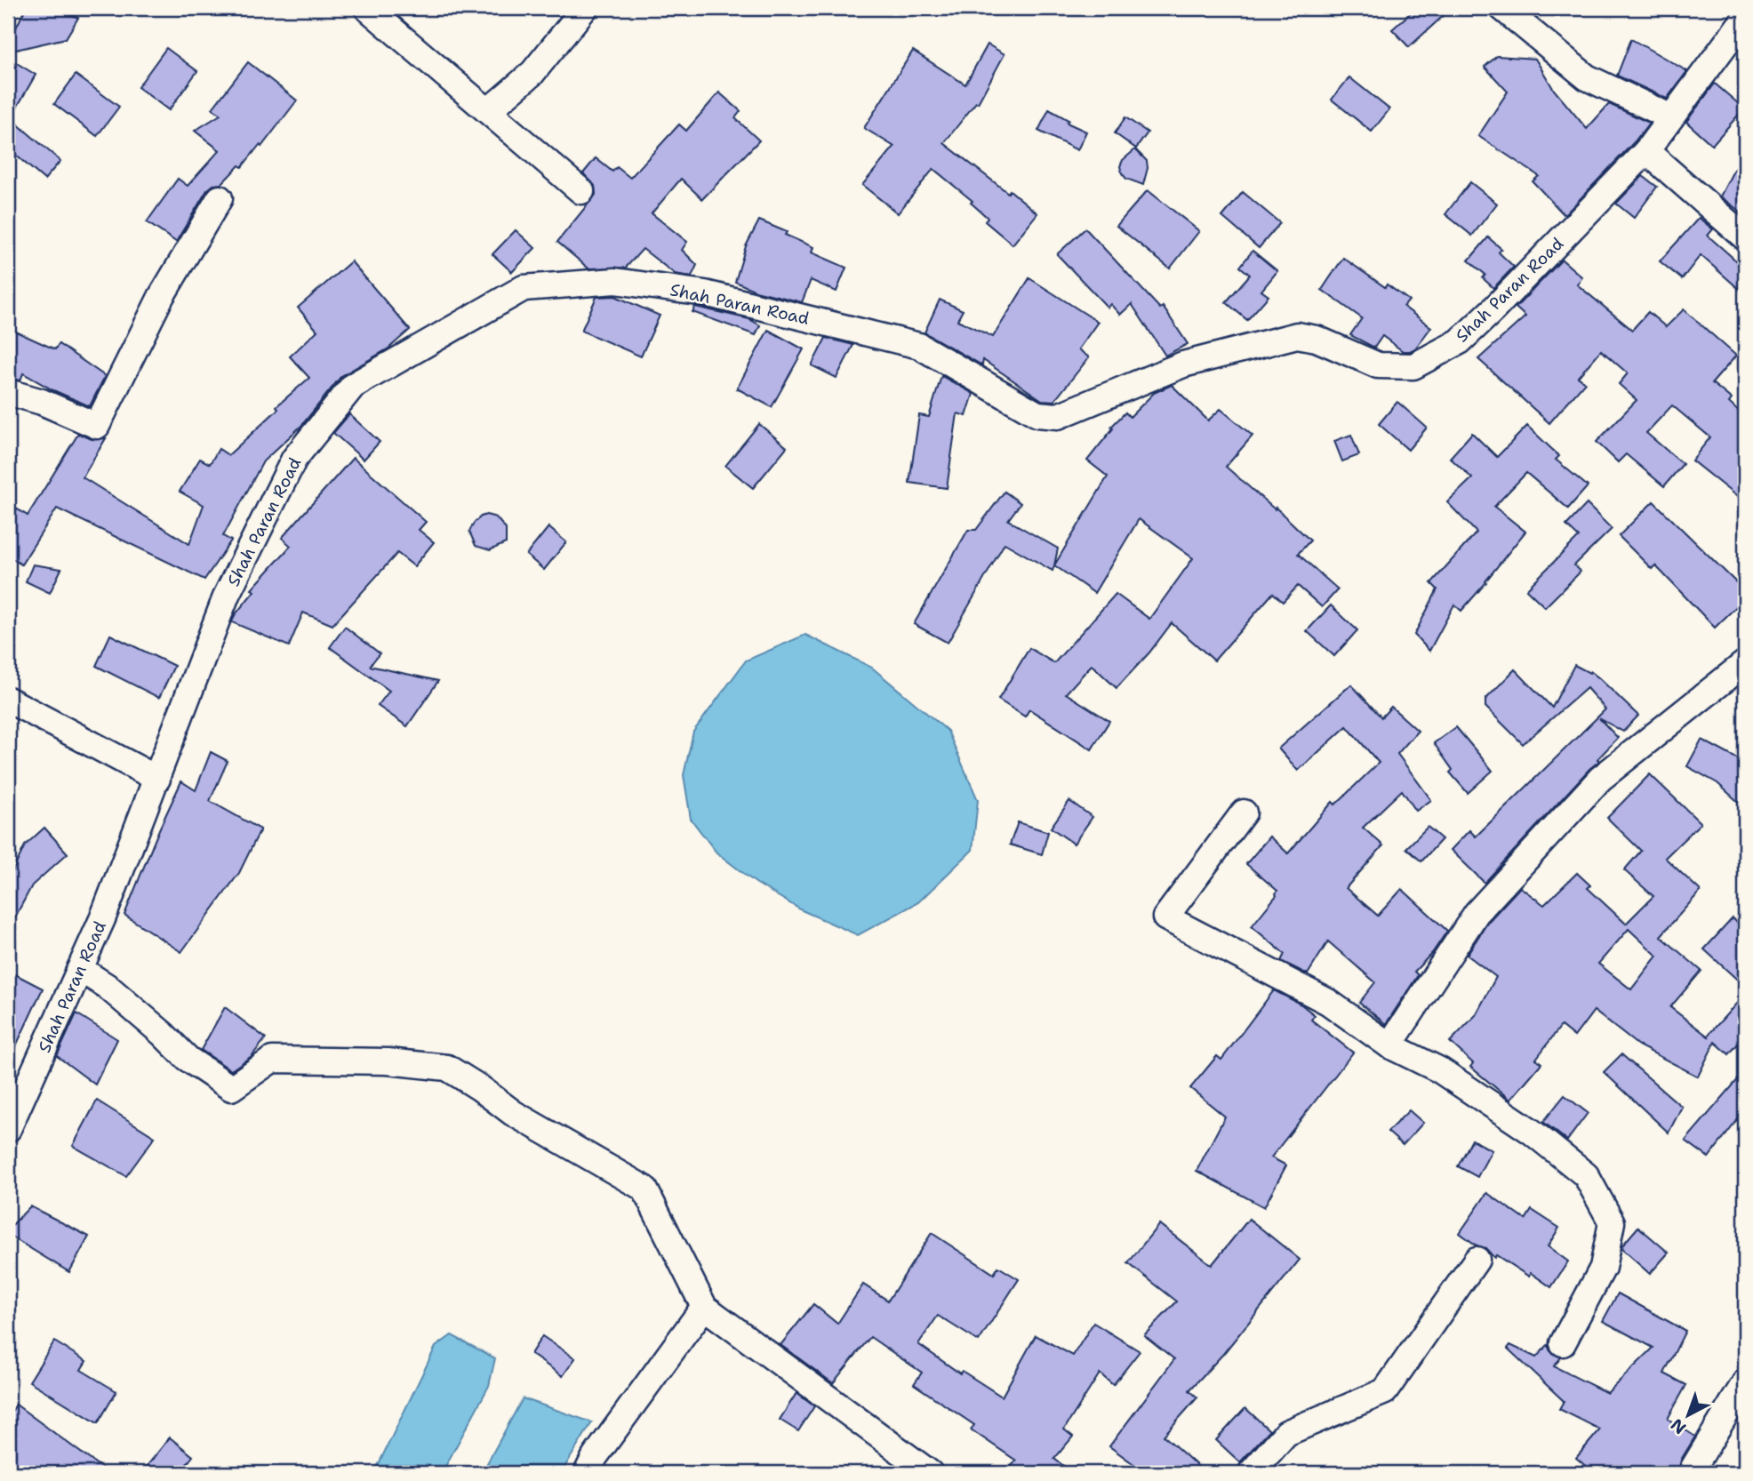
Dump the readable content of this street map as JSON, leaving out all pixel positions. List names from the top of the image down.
{
  "streets": {
    "street": ["Shah Paran Road"]
  },
  "north": "bottom left"
}
